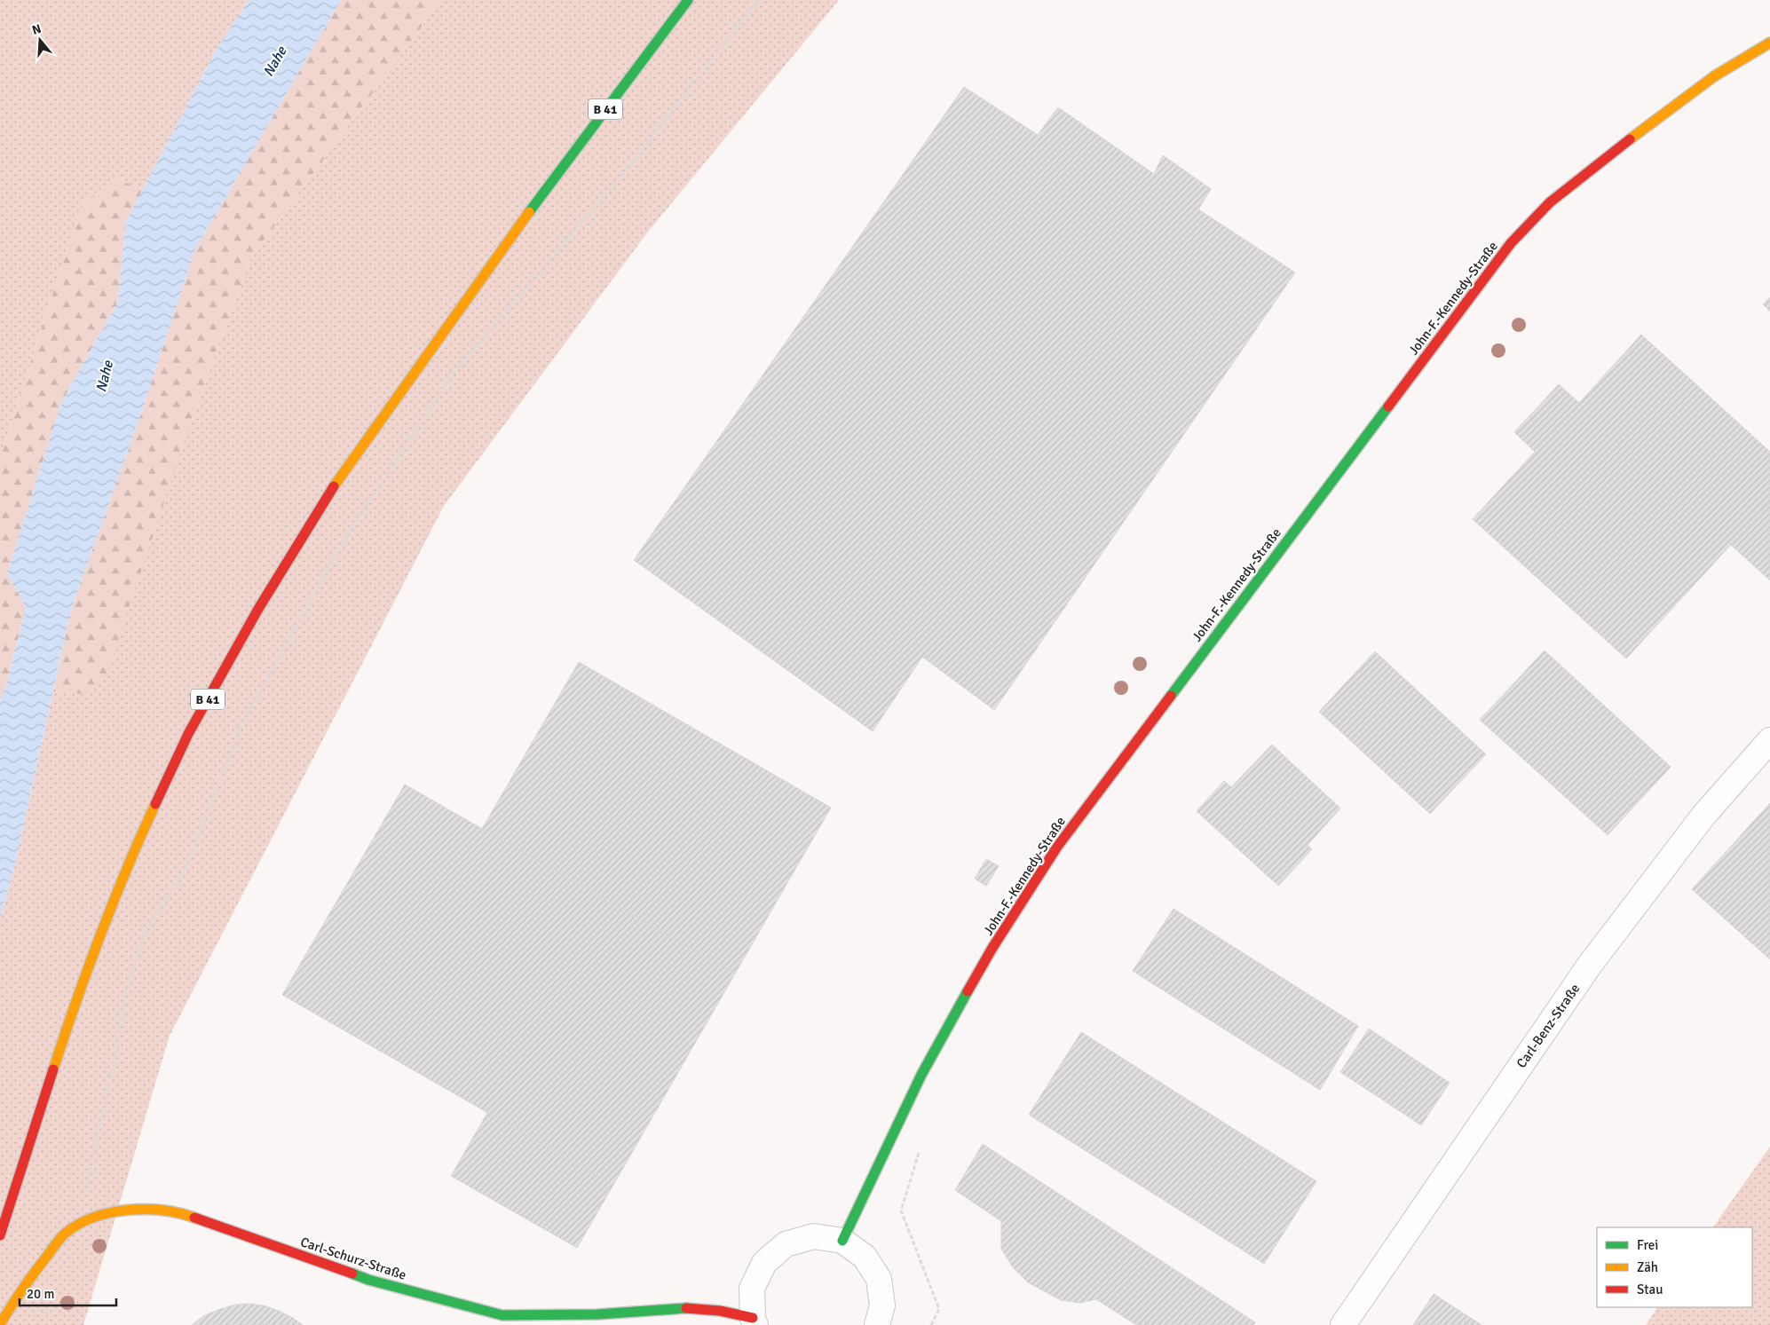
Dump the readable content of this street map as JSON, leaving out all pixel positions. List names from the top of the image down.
{
  "streets": {
    "street": [
      "B 41",
      "John-F.-Kennedy-Straße",
      "Carl-Benz-Straße",
      "Carl-Schurz-Straße"
    ]
  },
  "water": ["Nahe"],
  "legend": ["Frei", "Zäh", "Stau"],
  "scale_bar": "20 m",
  "north": "top"
}
